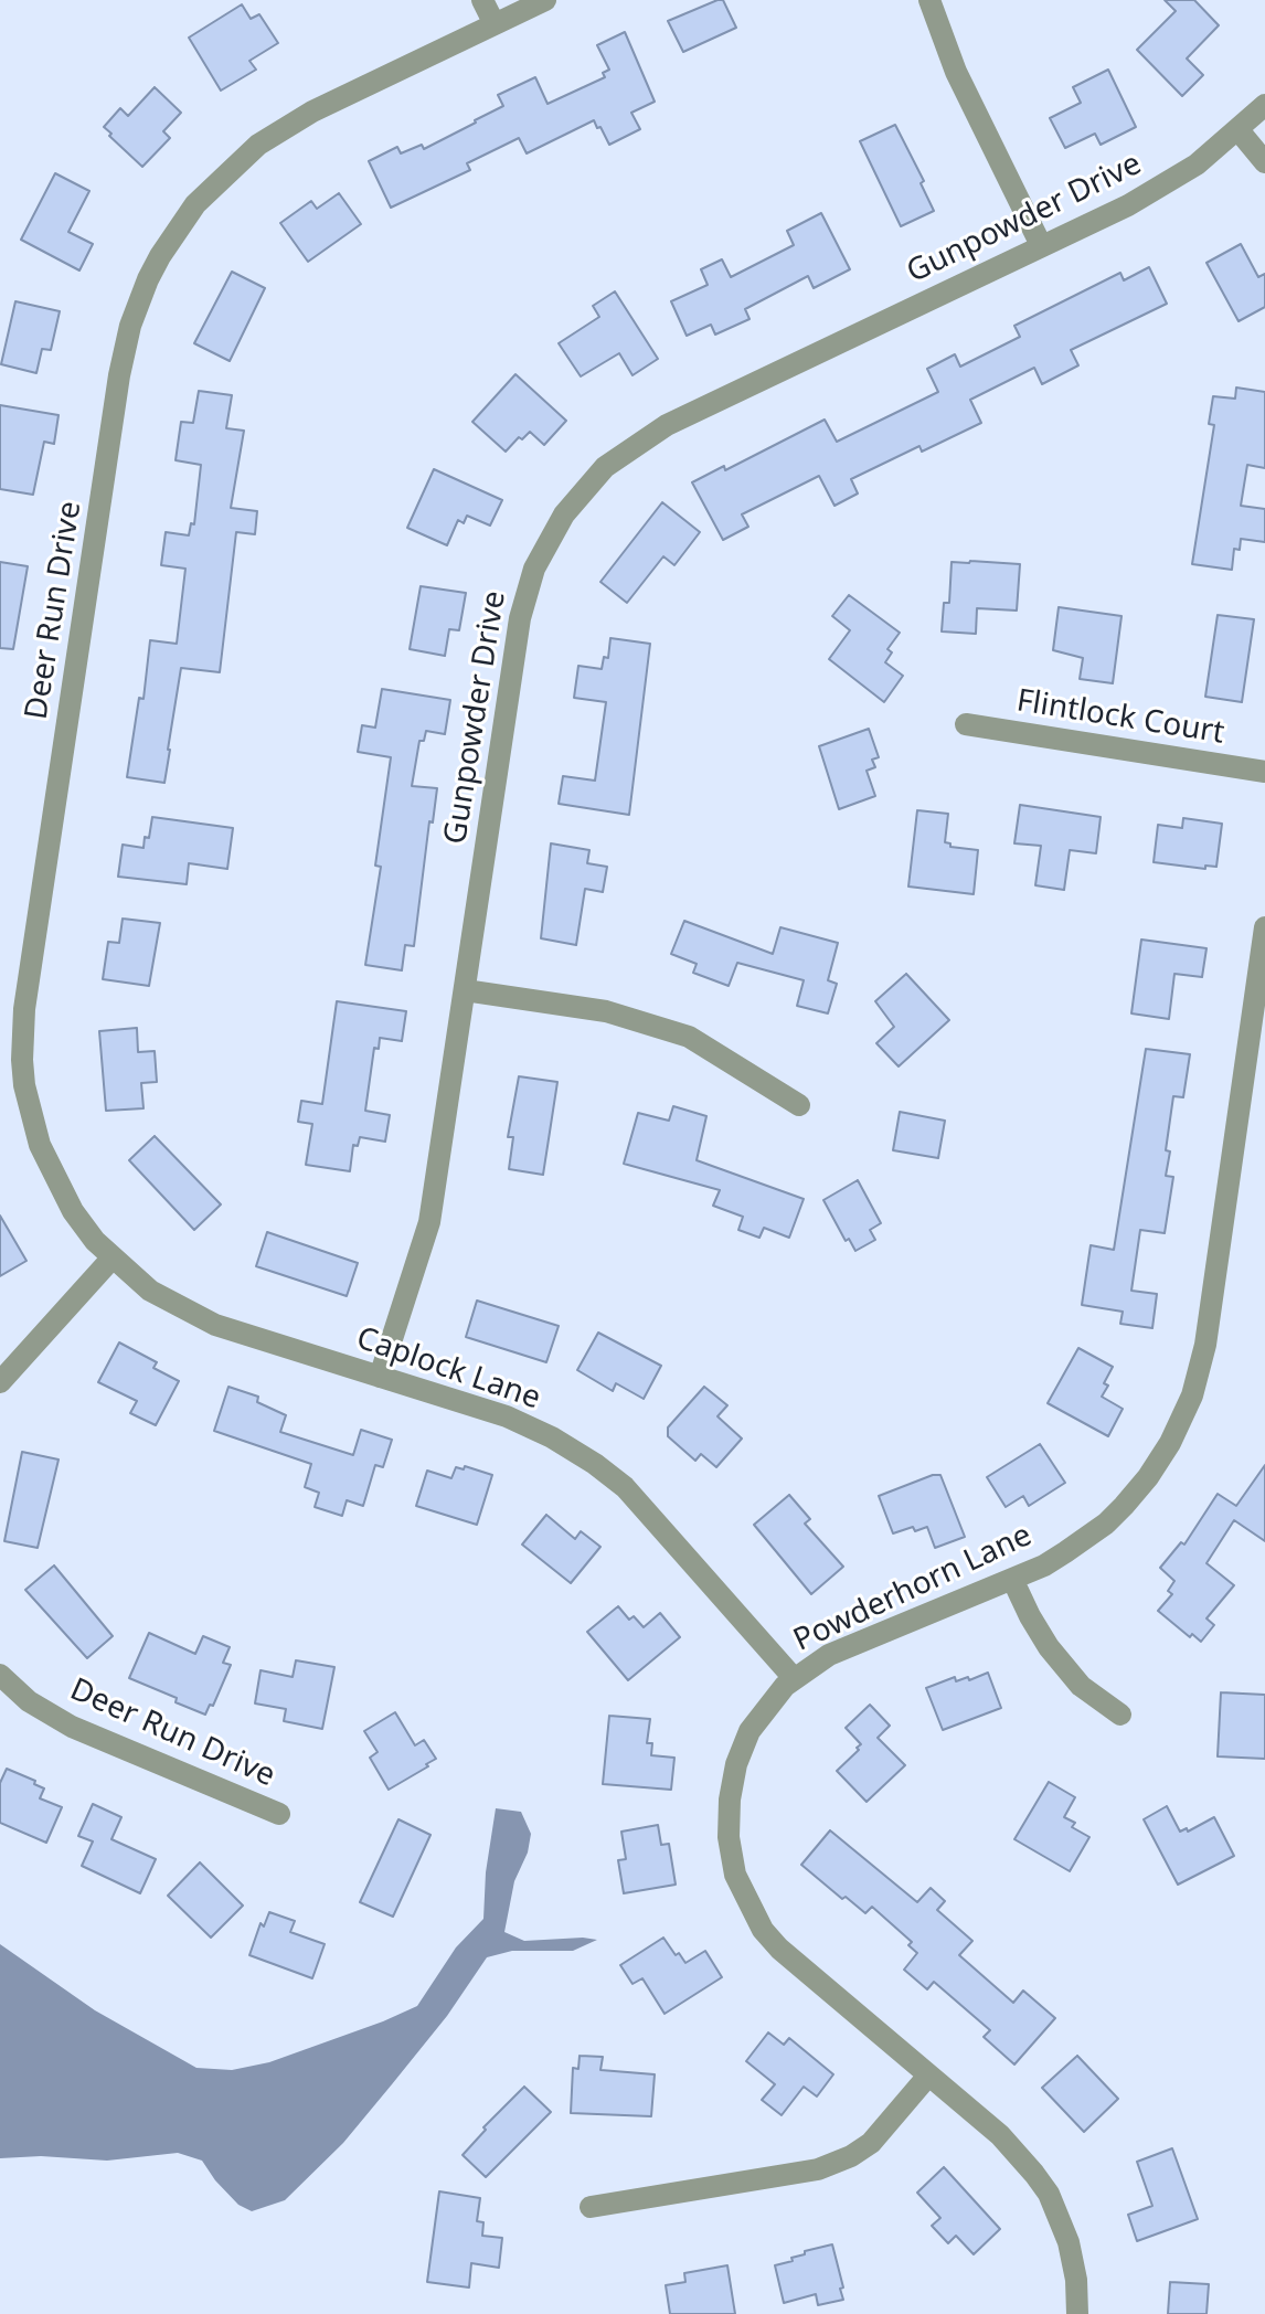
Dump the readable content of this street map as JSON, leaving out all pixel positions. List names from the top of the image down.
{
  "streets": {
    "street": [
      "Gunpowder Drive",
      "Deer Run Drive",
      "Flintlock Court",
      "Caplock Lane",
      "Powderhorn Lane"
    ]
  },
  "crossings": [
    ["Gunpowder Drive", "Caplock Lane"],
    ["Deer Run Drive", "Caplock Lane"],
    ["Caplock Lane", "Powderhorn Lane"]
  ]
}
